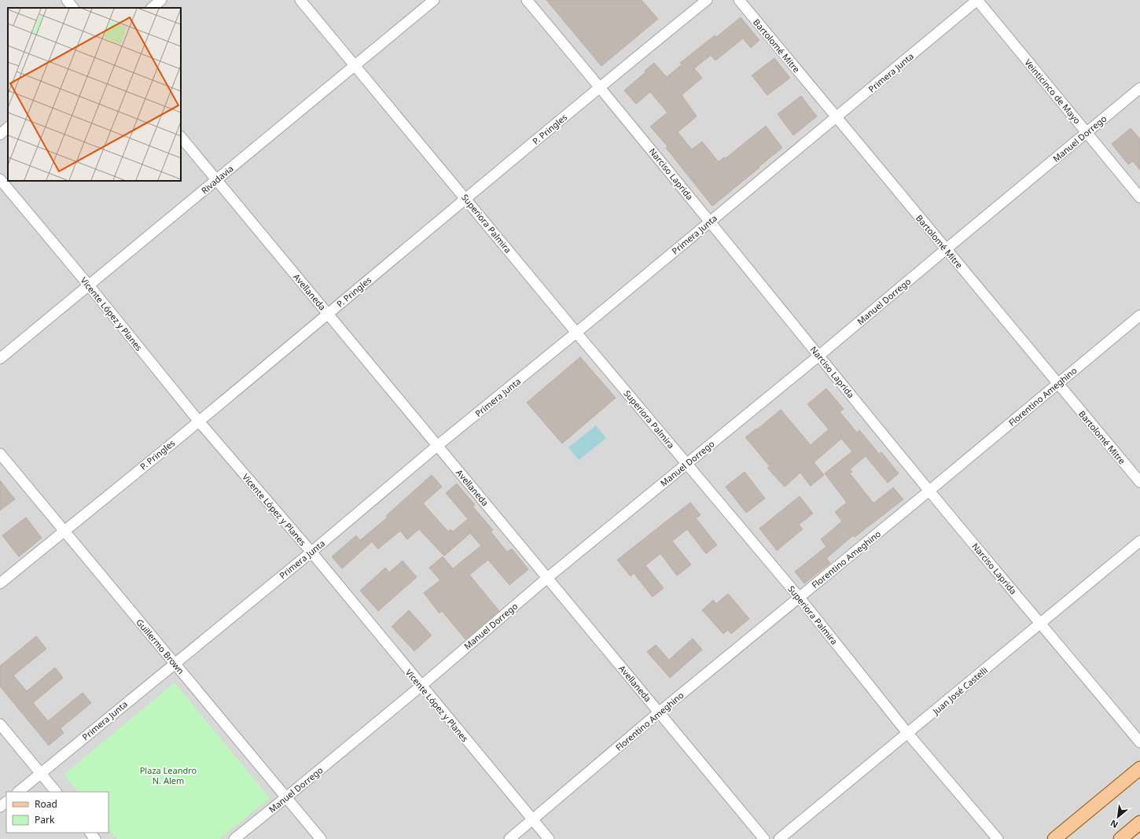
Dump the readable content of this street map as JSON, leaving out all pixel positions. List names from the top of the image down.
{
  "streets": {
    "street": [
      "Bartolomé Mitre",
      "Primera Junta",
      "Veinticinco de Mayo",
      "P. Pringles",
      "Manuel Dorrego",
      "Narciso Laprida",
      "Rivadavia",
      "Superiora Palmira",
      "Avellaneda",
      "Vicente López y Planes",
      "Florentino Ameghino",
      "Guillermo Brown",
      "Juan José Castelli"
    ]
  },
  "crossings": [
    ["Bartolomé Mitre", "Primera Junta"],
    ["Bartolomé Mitre", "Manuel Dorrego"],
    ["Bartolomé Mitre", "Florentino Ameghino"],
    ["Primera Junta", "Veinticinco de Mayo"],
    ["Primera Junta", "Narciso Laprida"],
    ["Primera Junta", "Superiora Palmira"],
    ["Primera Junta", "Avellaneda"],
    ["Primera Junta", "Vicente López y Planes"],
    ["Primera Junta", "Guillermo Brown"],
    ["Veinticinco de Mayo", "Manuel Dorrego"],
    ["P. Pringles", "Narciso Laprida"],
    ["P. Pringles", "Superiora Palmira"],
    ["P. Pringles", "Avellaneda"],
    ["P. Pringles", "Vicente López y Planes"],
    ["P. Pringles", "Guillermo Brown"],
    ["Manuel Dorrego", "Narciso Laprida"],
    ["Manuel Dorrego", "Superiora Palmira"],
    ["Manuel Dorrego", "Avellaneda"],
    ["Manuel Dorrego", "Vicente López y Planes"],
    ["Manuel Dorrego", "Guillermo Brown"],
    ["Narciso Laprida", "Florentino Ameghino"],
    ["Narciso Laprida", "Juan José Castelli"],
    ["Rivadavia", "Superiora Palmira"],
    ["Rivadavia", "Avellaneda"],
    ["Rivadavia", "Vicente López y Planes"],
    ["Superiora Palmira", "Florentino Ameghino"],
    ["Superiora Palmira", "Juan José Castelli"],
    ["Avellaneda", "Florentino Ameghino"],
    ["Vicente López y Planes", "Florentino Ameghino"]
  ],
  "parks": ["Plaza Leandro N. Alem"],
  "legend": ["Road", "Park"],
  "north": "bottom left"
}
